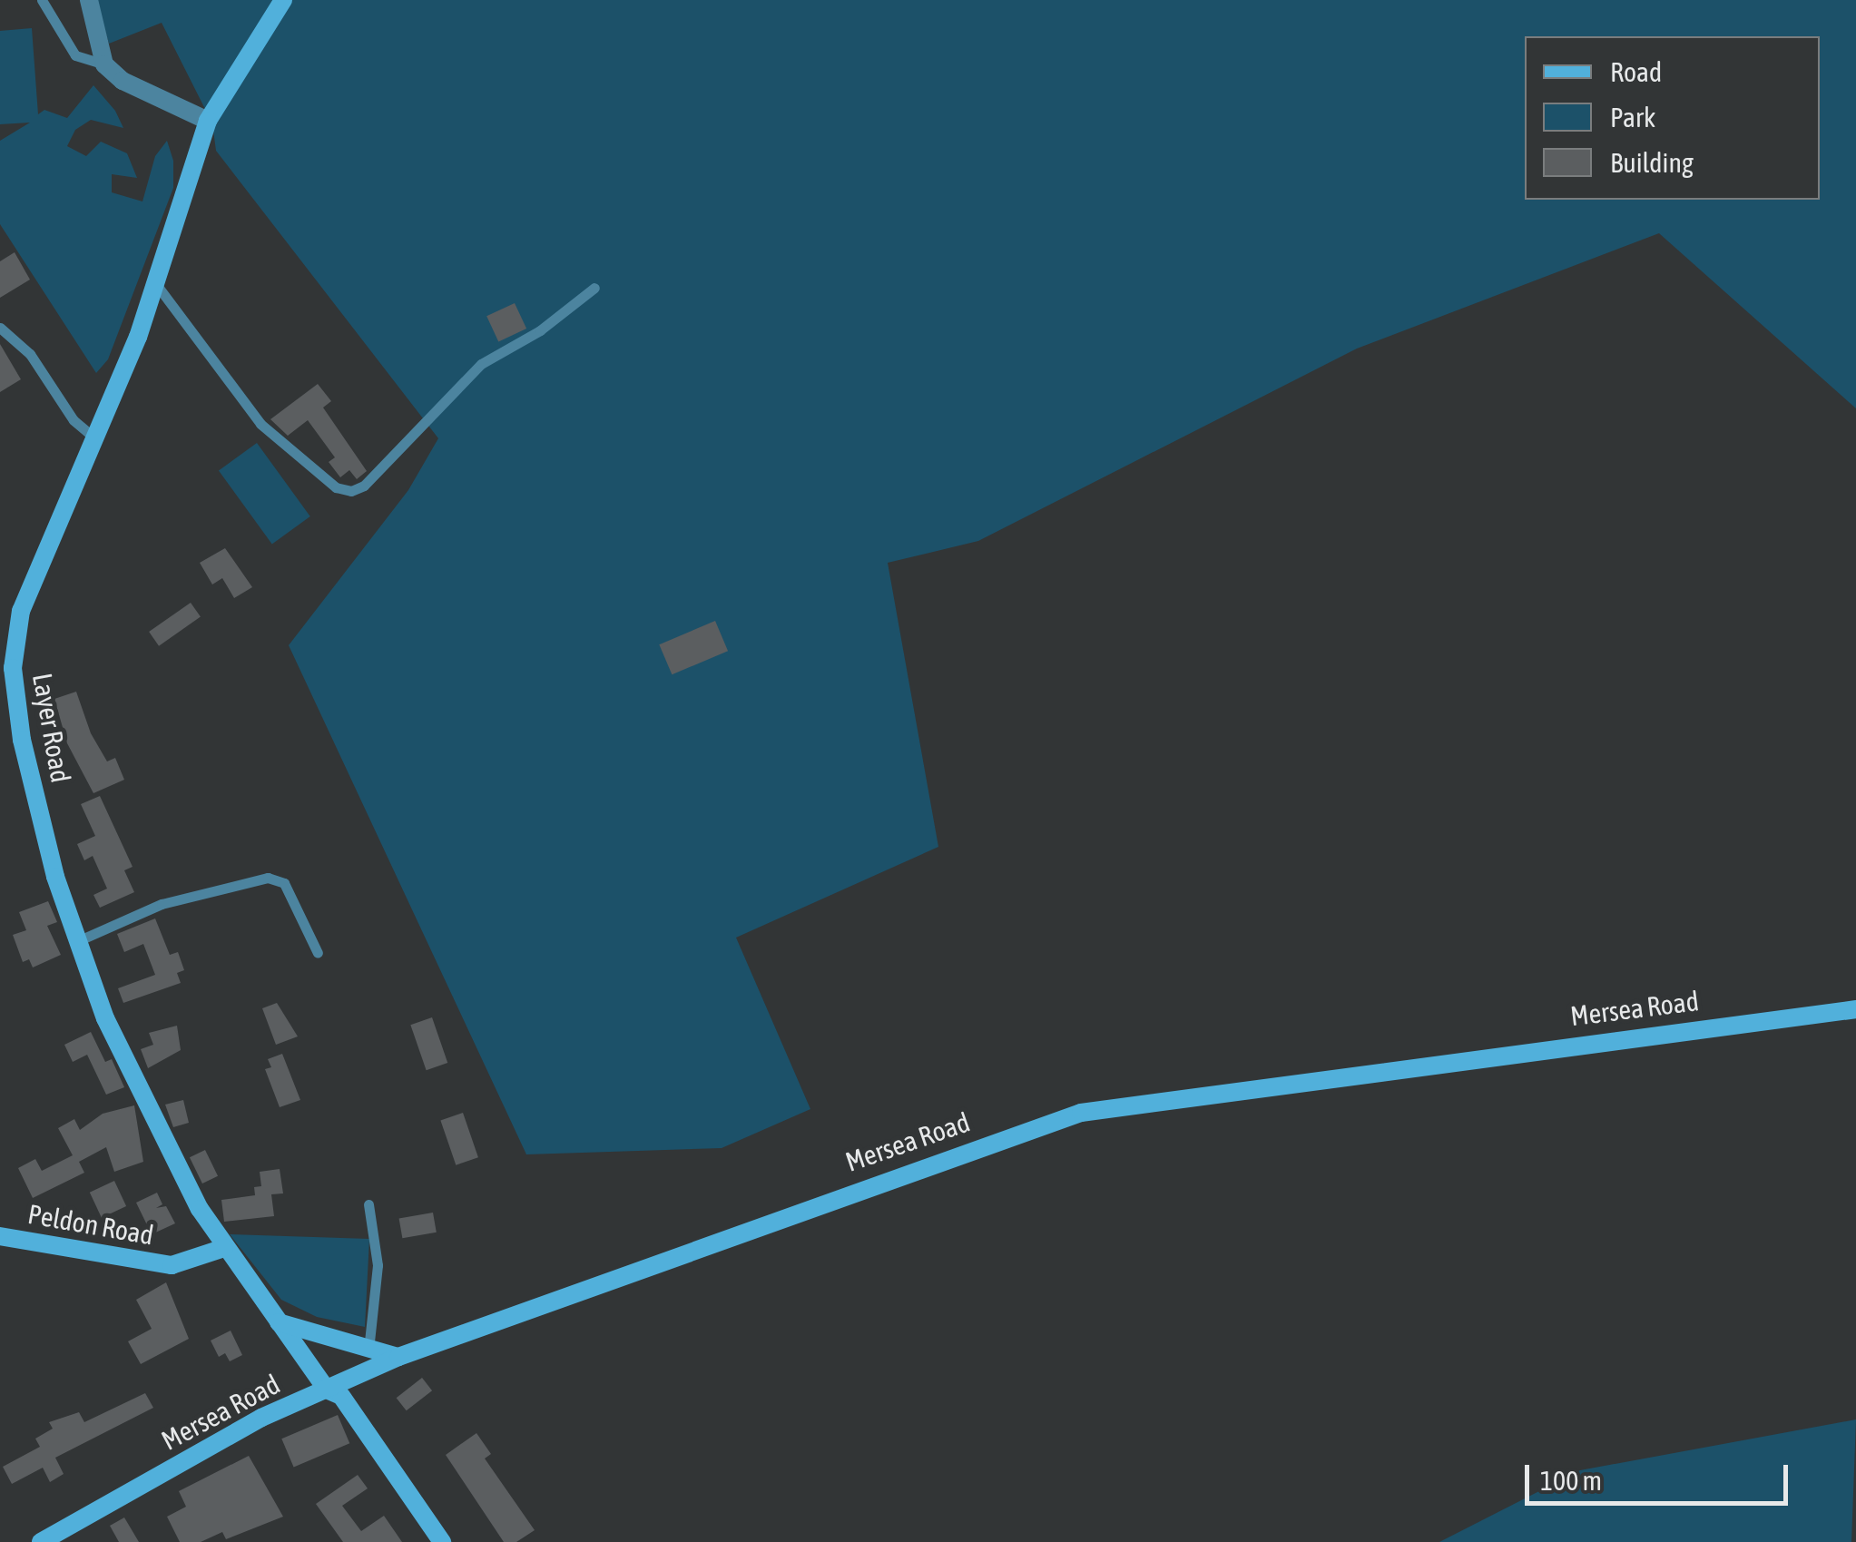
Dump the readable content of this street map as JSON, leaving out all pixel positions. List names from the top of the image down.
{
  "streets": {
    "street": ["Layer Road", "Mersea Road", "Peldon Road"]
  },
  "crossings": [
    ["Layer Road", "Mersea Road"],
    ["Layer Road", "Peldon Road"]
  ],
  "legend": ["Road", "Park", "Building"],
  "scale_bar": "100 m"
}
